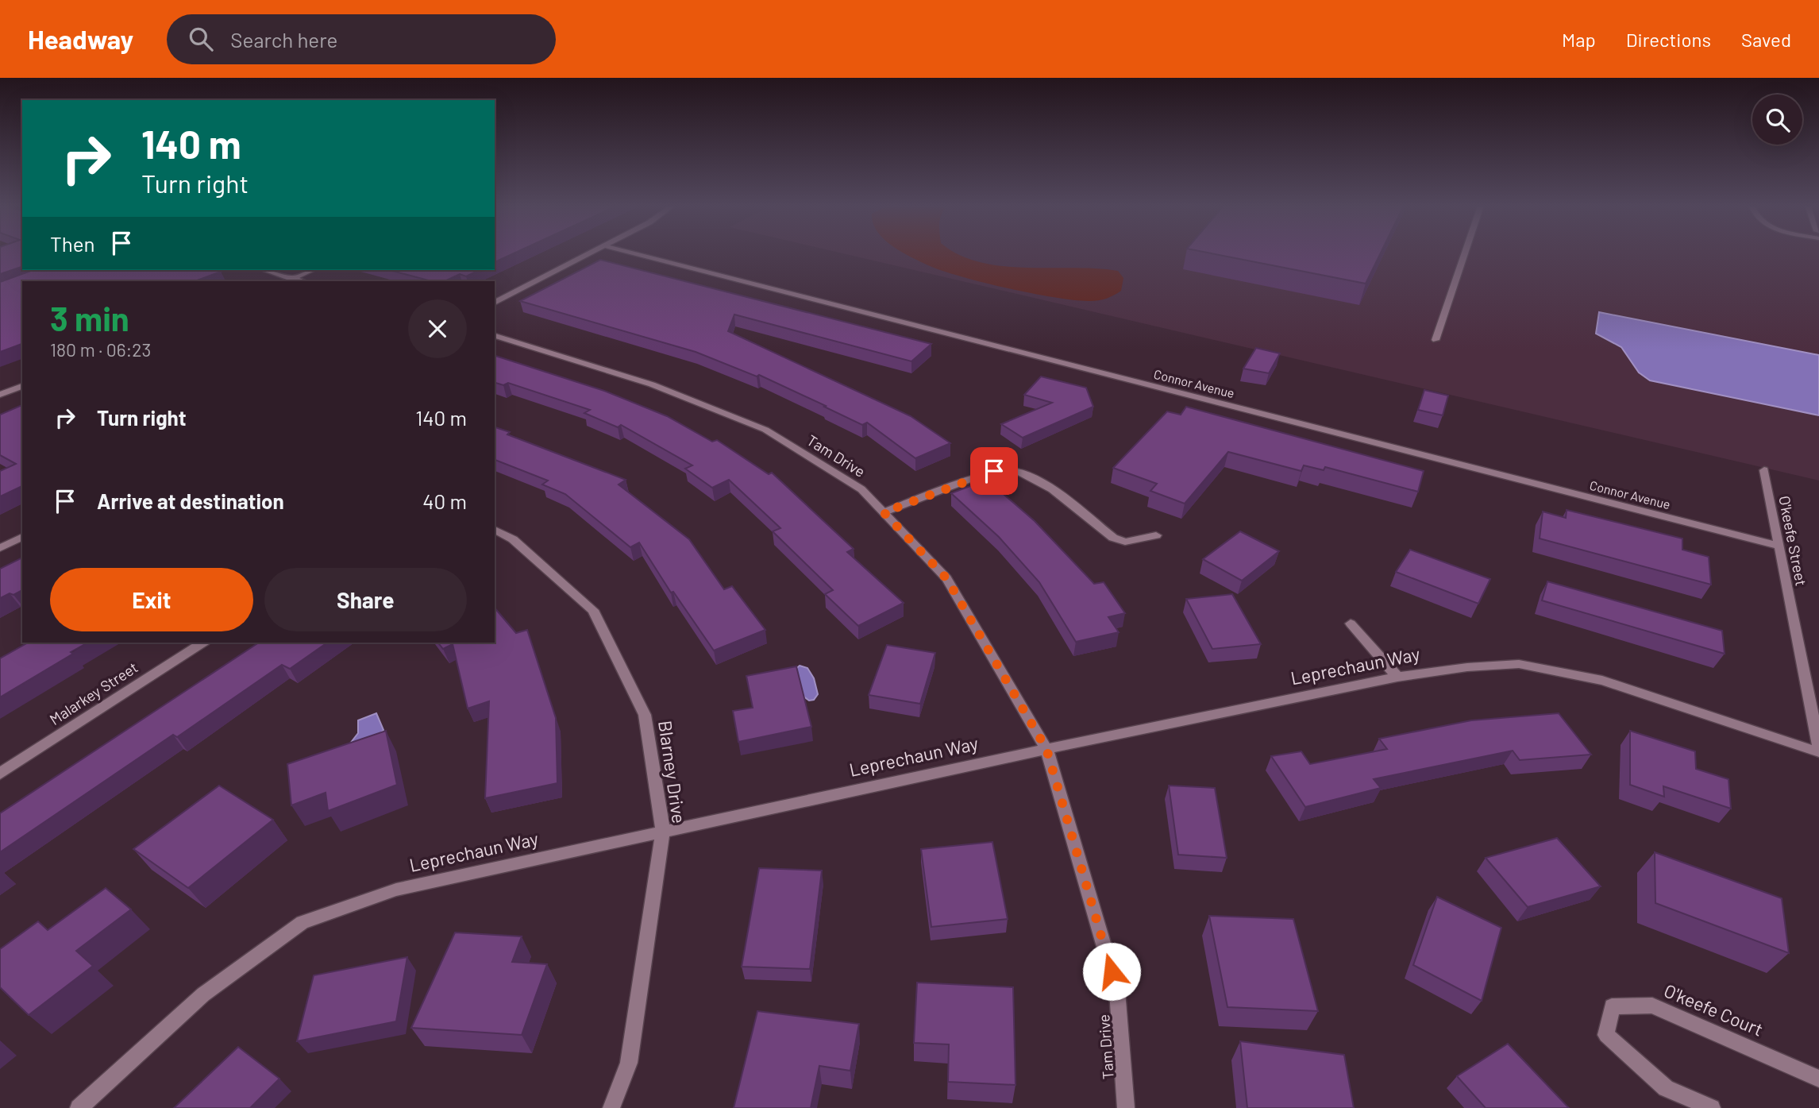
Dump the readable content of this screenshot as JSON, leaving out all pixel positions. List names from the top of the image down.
{
  "streets": {
    "street": [
      "Connor Avenue",
      "Tam Drive",
      "O'keefe Street",
      "Leprechaun Way",
      "Malarkey Street",
      "Blarney Drive",
      "O'keefe Court"
    ]
  },
  "crossings": [
    ["Connor Avenue", "O'keefe Street"],
    ["Tam Drive", "Leprechaun Way"],
    ["O'keefe Street", "Leprechaun Way"],
    ["Leprechaun Way", "Blarney Drive"]
  ],
  "page": {
    "header": "Headway",
    "search": "Search here",
    "nav": ["Map", "Directions", "Saved"],
    "turn": ["140 m", "Turn right"],
    "then": "Then",
    "heading": ["3 min", "180 m · 06:23"],
    "list": [
      {
        "name": "Turn right",
        "value": "140 m"
      },
      {
        "name": "Arrive at destination",
        "value": "40 m"
      }
    ],
    "buttons": ["Exit", "Share"]
  }
}
